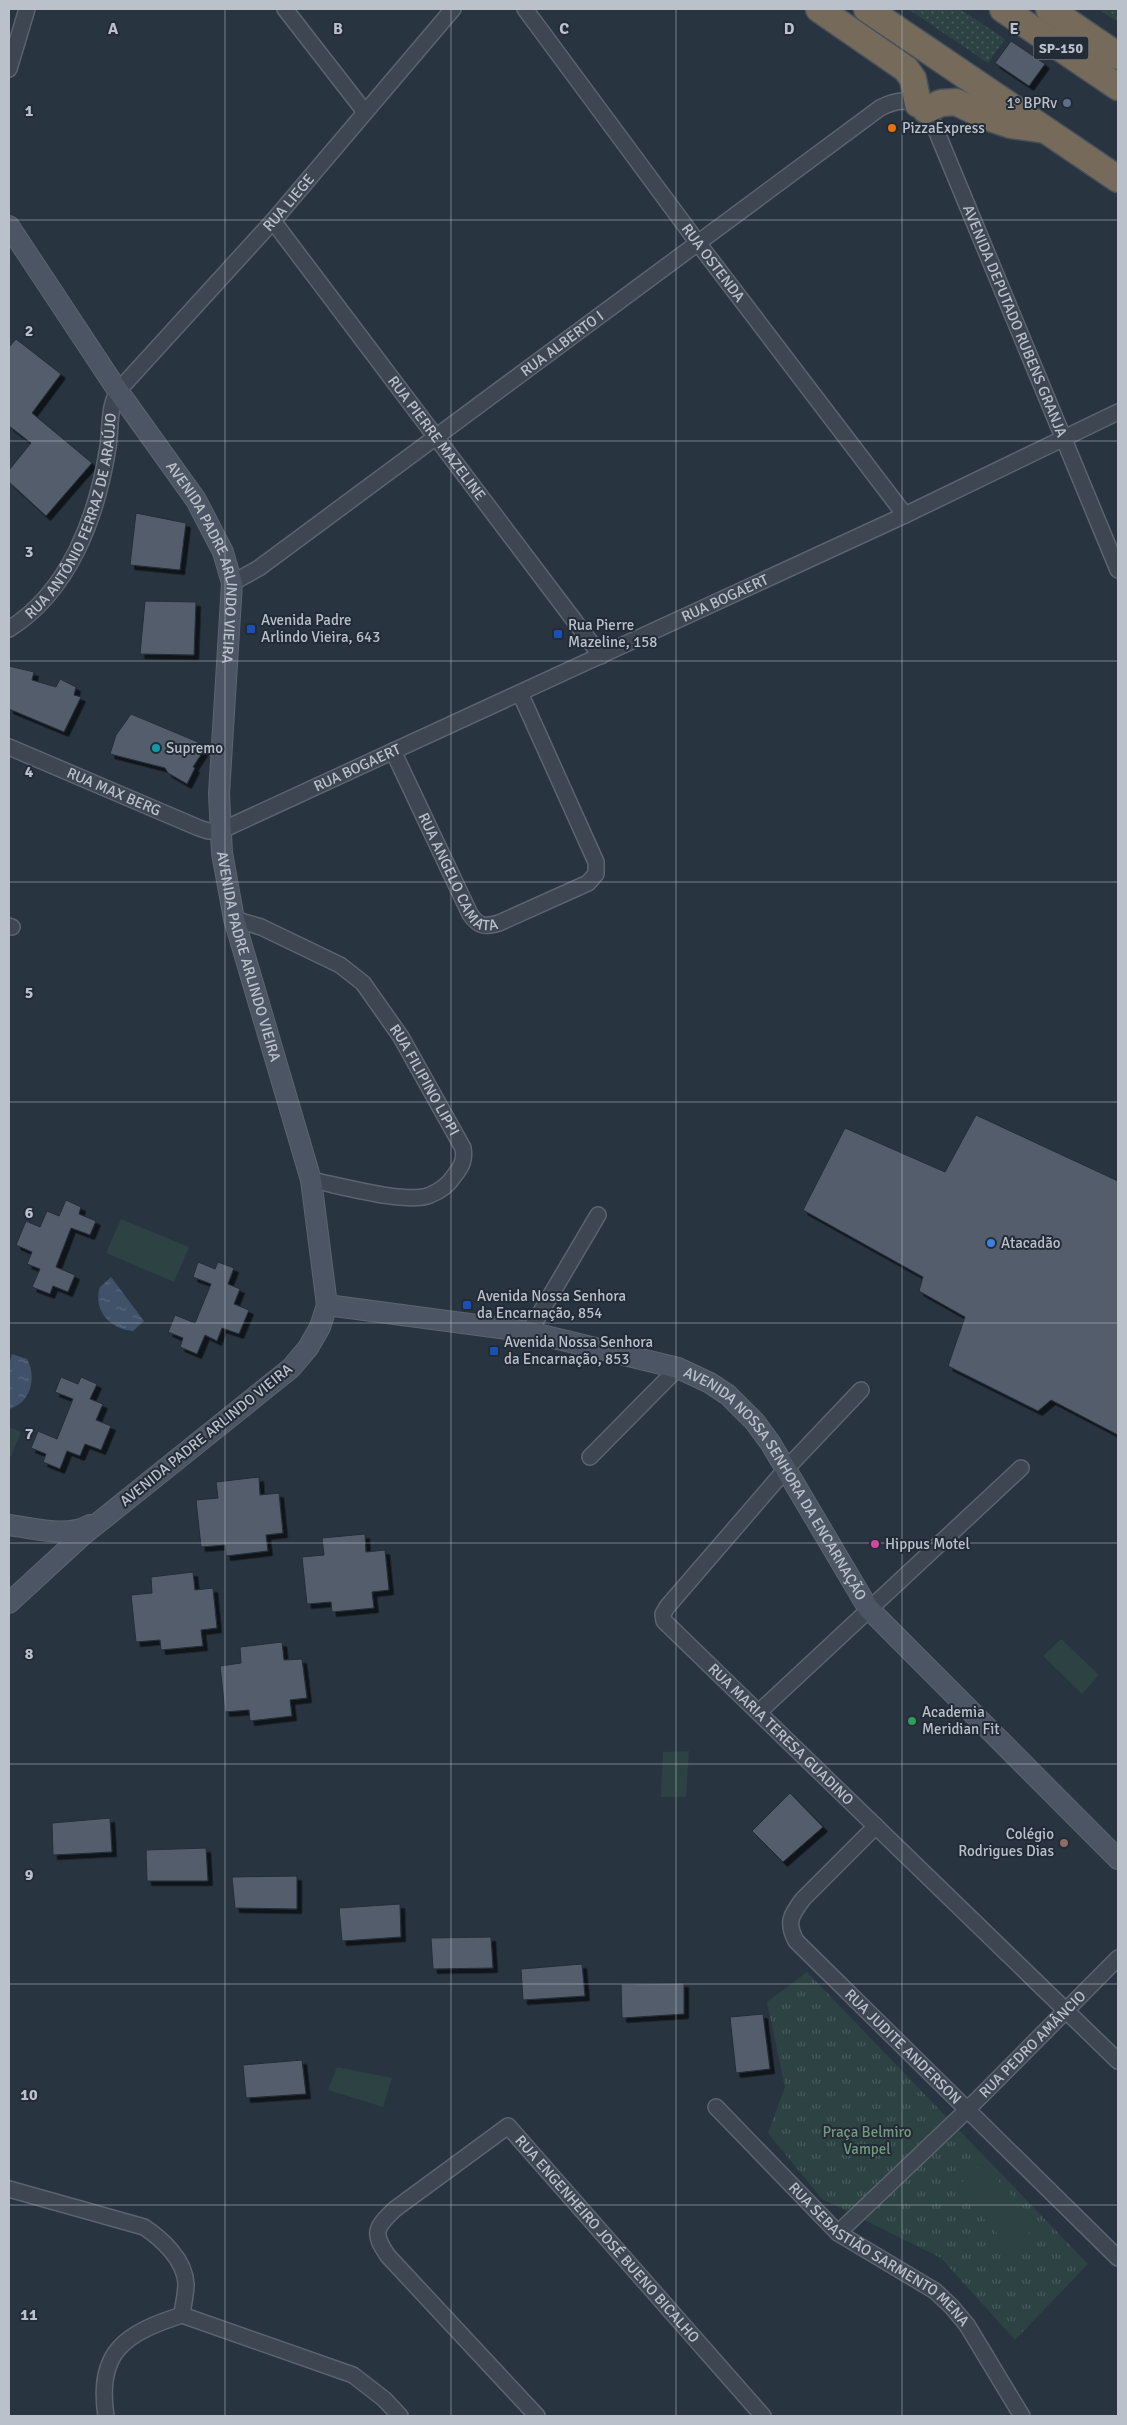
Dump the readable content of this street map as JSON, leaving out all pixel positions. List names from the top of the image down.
{
  "streets": {
    "highway": ["SP-150"],
    "main road": ["AVENIDA PADRE ARLINDO VIEIRA", "AVENIDA NOSSA SENHORA DA ENCARNAÇÃO"],
    "street": [
      "RUA LIEGE",
      "RUA OSTENDA",
      "AVENIDA DEPUTADO RUBENS GRANJA",
      "RUA ALBERTO I",
      "RUA PIERRE MAZELINE",
      "RUA ANTÔNIO FERRAZ DE ARAÚJO",
      "RUA BOGAERT",
      "RUA MAX BERG",
      "RUA ANGELO CAMATA",
      "RUA FILIPINO LIPPI",
      "RUA MARIA TERESA GUADINO",
      "RUA PEDRO AMÂNCIO",
      "RUA JUDITE ANDERSON",
      "RUA ENGENHEIRO JOSÉ BUENO BICALHO",
      "RUA SEBASTIÃO SARMENTO MENA"
    ]
  },
  "crossings": [
    ["RUA LIEGE", "RUA PIERRE MAZELINE"],
    ["RUA LIEGE", "RUA ANTÔNIO FERRAZ DE ARAÚJO"],
    ["RUA LIEGE", "AVENIDA PADRE ARLINDO VIEIRA"],
    ["RUA OSTENDA", "RUA ALBERTO I"],
    ["RUA OSTENDA", "RUA BOGAERT"],
    ["AVENIDA DEPUTADO RUBENS GRANJA", "RUA ALBERTO I"],
    ["AVENIDA DEPUTADO RUBENS GRANJA", "RUA BOGAERT"],
    ["RUA ALBERTO I", "RUA PIERRE MAZELINE"],
    ["RUA ALBERTO I", "AVENIDA PADRE ARLINDO VIEIRA"],
    ["RUA PIERRE MAZELINE", "RUA BOGAERT"],
    ["RUA ANTÔNIO FERRAZ DE ARAÚJO", "AVENIDA PADRE ARLINDO VIEIRA"],
    ["AVENIDA PADRE ARLINDO VIEIRA", "RUA BOGAERT"],
    ["AVENIDA PADRE ARLINDO VIEIRA", "RUA MAX BERG"],
    ["AVENIDA PADRE ARLINDO VIEIRA", "RUA FILIPINO LIPPI"],
    ["AVENIDA PADRE ARLINDO VIEIRA", "AVENIDA NOSSA SENHORA DA ENCARNAÇÃO"],
    ["RUA BOGAERT", "RUA MAX BERG"],
    ["RUA BOGAERT", "RUA ANGELO CAMATA"],
    ["AVENIDA NOSSA SENHORA DA ENCARNAÇÃO", "RUA MARIA TERESA GUADINO"],
    ["RUA MARIA TERESA GUADINO", "RUA PEDRO AMÂNCIO"],
    ["RUA MARIA TERESA GUADINO", "RUA JUDITE ANDERSON"],
    ["RUA PEDRO AMÂNCIO", "RUA JUDITE ANDERSON"],
    ["RUA PEDRO AMÂNCIO", "RUA SEBASTIÃO SARMENTO MENA"]
  ],
  "parks": ["Praça Belmiro Vampel"],
  "places": {
    "other": [
      "1° BPRv",
      "PizzaExpress",
      "Supremo",
      "Atacadão",
      "Hippus Motel",
      "Academia Meridian Fit",
      "Colégio Rodrigues Dias"
    ],
    "transit": [
      "Avenida Padre Arlindo Vieira, 643",
      "Rua Pierre Mazeline, 158",
      "Avenida Nossa Senhora da Encarnação, 854",
      "Avenida Nossa Senhora da Encarnação, 853"
    ]
  },
  "grid": {
    "columns": [
      "A",
      "B",
      "C",
      "D",
      "E"
    ],
    "rows": [
      "1",
      "2",
      "3",
      "4",
      "5",
      "6",
      "7",
      "8",
      "9",
      "10",
      "11"
    ]
  }
}
